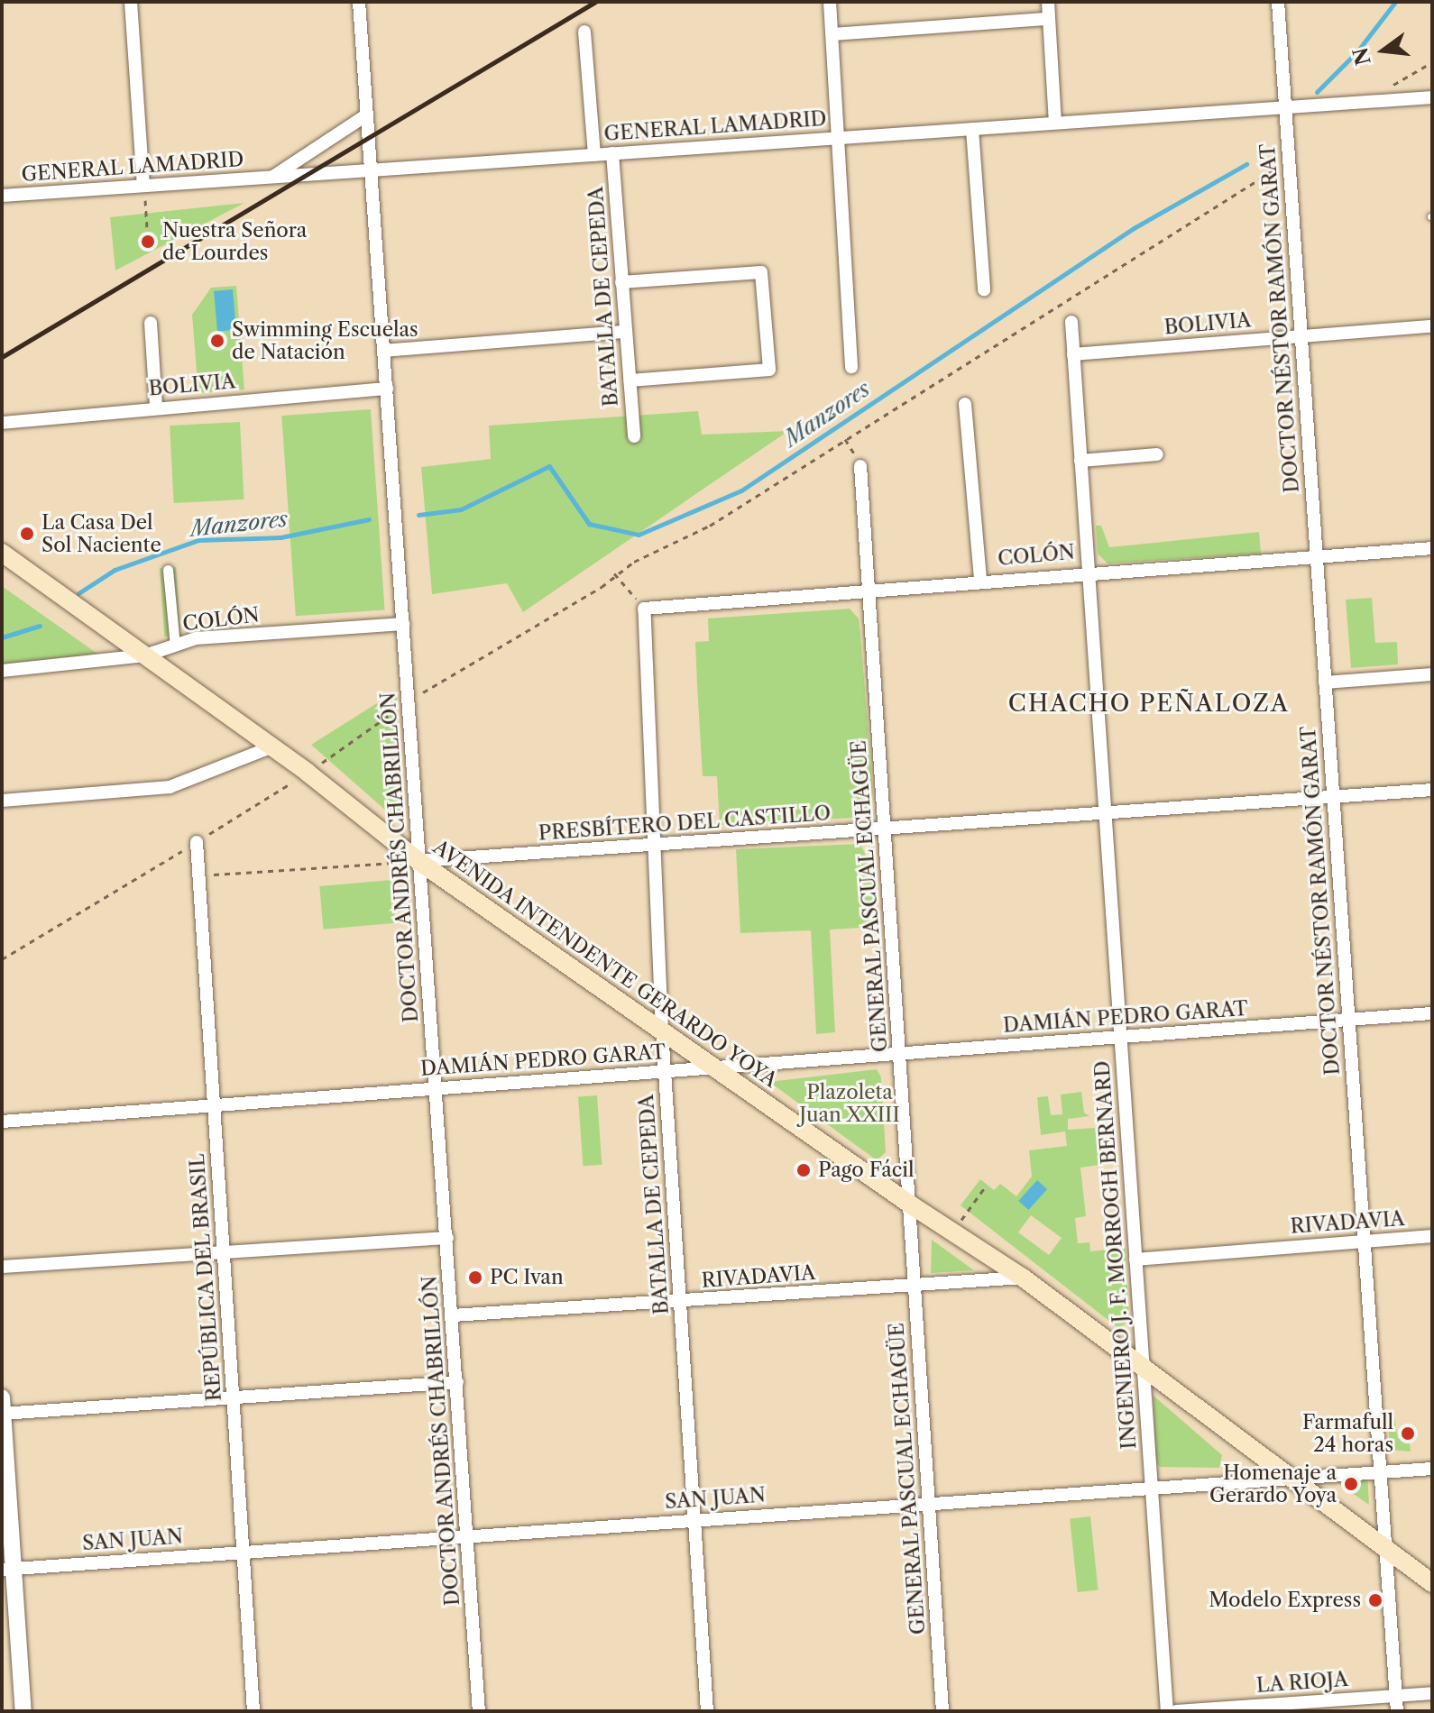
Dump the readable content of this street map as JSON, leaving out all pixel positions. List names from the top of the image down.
{
  "streets": {
    "main road": ["AVENIDA INTENDENTE GERARDO YOYA"],
    "street": [
      "GENERAL LAMADRID",
      "BATALLA DE CEPEDA",
      "DOCTOR NÉSTOR RAMÓN GARAT",
      "BOLIVIA",
      "COLÓN",
      "PRESBÍTERO DEL CASTILLO",
      "DOCTOR ANDRÉS CHABRILLÓN",
      "GENERAL PASCUAL ECHAGÜE",
      "DAMIÁN PEDRO GARAT",
      "RIVADAVIA",
      "INGENIERO J. F. MORROGH BERNARD",
      "REPÚBLICA DEL BRASIL",
      "SAN JUAN",
      "LA RIOJA"
    ]
  },
  "crossings": [
    ["GENERAL LAMADRID", "BATALLA DE CEPEDA"],
    ["GENERAL LAMADRID", "DOCTOR NÉSTOR RAMÓN GARAT"],
    ["GENERAL LAMADRID", "DOCTOR ANDRÉS CHABRILLÓN"],
    ["BATALLA DE CEPEDA", "COLÓN"],
    ["BATALLA DE CEPEDA", "PRESBÍTERO DEL CASTILLO"],
    ["BATALLA DE CEPEDA", "AVENIDA INTENDENTE GERARDO YOYA"],
    ["BATALLA DE CEPEDA", "DAMIÁN PEDRO GARAT"],
    ["BATALLA DE CEPEDA", "RIVADAVIA"],
    ["BATALLA DE CEPEDA", "SAN JUAN"],
    ["DOCTOR NÉSTOR RAMÓN GARAT", "BOLIVIA"],
    ["DOCTOR NÉSTOR RAMÓN GARAT", "COLÓN"],
    ["DOCTOR NÉSTOR RAMÓN GARAT", "PRESBÍTERO DEL CASTILLO"],
    ["DOCTOR NÉSTOR RAMÓN GARAT", "AVENIDA INTENDENTE GERARDO YOYA"],
    ["DOCTOR NÉSTOR RAMÓN GARAT", "DAMIÁN PEDRO GARAT"],
    ["DOCTOR NÉSTOR RAMÓN GARAT", "RIVADAVIA"],
    ["DOCTOR NÉSTOR RAMÓN GARAT", "SAN JUAN"],
    ["DOCTOR NÉSTOR RAMÓN GARAT", "LA RIOJA"],
    ["BOLIVIA", "DOCTOR ANDRÉS CHABRILLÓN"],
    ["BOLIVIA", "INGENIERO J. F. MORROGH BERNARD"],
    ["COLÓN", "DOCTOR ANDRÉS CHABRILLÓN"],
    ["COLÓN", "GENERAL PASCUAL ECHAGÜE"],
    ["COLÓN", "AVENIDA INTENDENTE GERARDO YOYA"],
    ["COLÓN", "INGENIERO J. F. MORROGH BERNARD"],
    ["PRESBÍTERO DEL CASTILLO", "DOCTOR ANDRÉS CHABRILLÓN"],
    ["PRESBÍTERO DEL CASTILLO", "GENERAL PASCUAL ECHAGÜE"],
    ["PRESBÍTERO DEL CASTILLO", "AVENIDA INTENDENTE GERARDO YOYA"],
    ["PRESBÍTERO DEL CASTILLO", "INGENIERO J. F. MORROGH BERNARD"],
    ["DOCTOR ANDRÉS CHABRILLÓN", "AVENIDA INTENDENTE GERARDO YOYA"],
    ["DOCTOR ANDRÉS CHABRILLÓN", "DAMIÁN PEDRO GARAT"],
    ["DOCTOR ANDRÉS CHABRILLÓN", "RIVADAVIA"],
    ["DOCTOR ANDRÉS CHABRILLÓN", "SAN JUAN"],
    ["GENERAL PASCUAL ECHAGÜE", "AVENIDA INTENDENTE GERARDO YOYA"],
    ["GENERAL PASCUAL ECHAGÜE", "DAMIÁN PEDRO GARAT"],
    ["GENERAL PASCUAL ECHAGÜE", "RIVADAVIA"],
    ["GENERAL PASCUAL ECHAGÜE", "SAN JUAN"],
    ["AVENIDA INTENDENTE GERARDO YOYA", "DAMIÁN PEDRO GARAT"],
    ["AVENIDA INTENDENTE GERARDO YOYA", "RIVADAVIA"],
    ["AVENIDA INTENDENTE GERARDO YOYA", "INGENIERO J. F. MORROGH BERNARD"],
    ["AVENIDA INTENDENTE GERARDO YOYA", "SAN JUAN"],
    ["DAMIÁN PEDRO GARAT", "INGENIERO J. F. MORROGH BERNARD"],
    ["DAMIÁN PEDRO GARAT", "REPÚBLICA DEL BRASIL"],
    ["RIVADAVIA", "INGENIERO J. F. MORROGH BERNARD"],
    ["INGENIERO J. F. MORROGH BERNARD", "SAN JUAN"],
    ["REPÚBLICA DEL BRASIL", "SAN JUAN"]
  ],
  "districts": ["CHACHO PEÑALOZA"],
  "water": ["Manzores"],
  "parks": ["Plazoleta Juan XXIII"],
  "places": [
    "Nuestra Señora de Lourdes",
    "Swimming Escuelas de Natación",
    "La Casa Del Sol Naciente",
    "Pago Fácil",
    "PC Ivan",
    "Farmafull 24 horas",
    "Homenaje a Gerardo Yoya",
    "Modelo Express"
  ],
  "north": "left"
}
